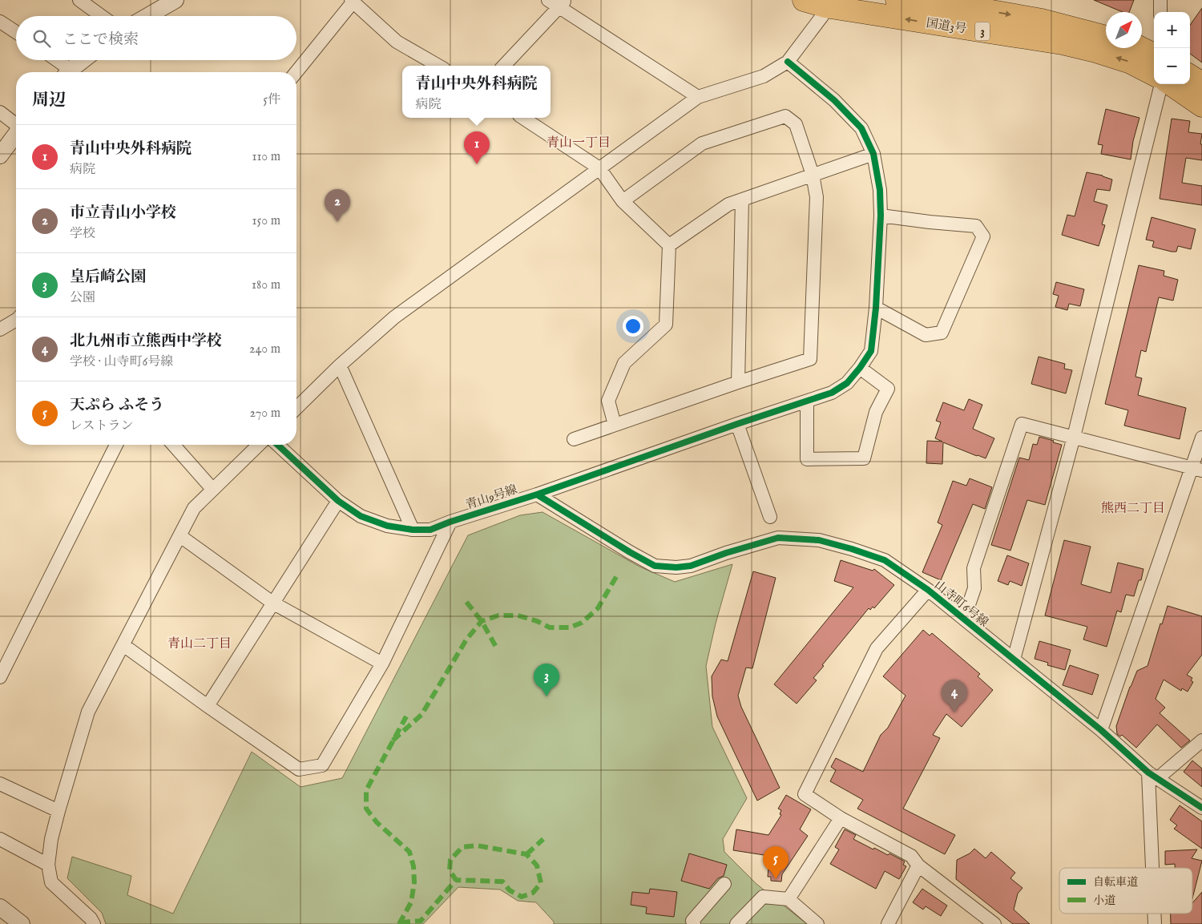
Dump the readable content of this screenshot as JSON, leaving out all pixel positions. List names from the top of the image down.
{
  "streets": {
    "highway": ["国道3号", "3"],
    "street": ["青山9号線", "山寺町6号線"]
  },
  "crossings": [
    ["青山9号線", "山寺町6号線"]
  ],
  "districts": ["青山一丁目", "熊西二丁目", "青山二丁目"],
  "legend": ["自転車道", "小道"],
  "north": "top right",
  "page": {
    "map_buttons": ["+", "−"],
    "search": "ここで検索",
    "popup": ["青山中央外科病院", "病院"],
    "heading": ["周辺", "5件"],
    "list": [
      {
        "mark": "1",
        "name": "青山中央外科病院",
        "note": "病院",
        "value": "110 m"
      },
      {
        "mark": "2",
        "name": "市立青山小学校",
        "note": "学校",
        "value": "150 m"
      },
      {
        "mark": "3",
        "name": "皇后崎公園",
        "note": "公園",
        "value": "180 m"
      },
      {
        "mark": "4",
        "name": "北九州市立熊西中学校",
        "note": "学校 · 山寺町6号線",
        "value": "240 m"
      },
      {
        "mark": "5",
        "name": "天ぷら ふそう",
        "note": "レストラン",
        "value": "270 m"
      }
    ],
    "pins": [
      "1",
      "2",
      "3",
      "4",
      "5"
    ]
  }
}
